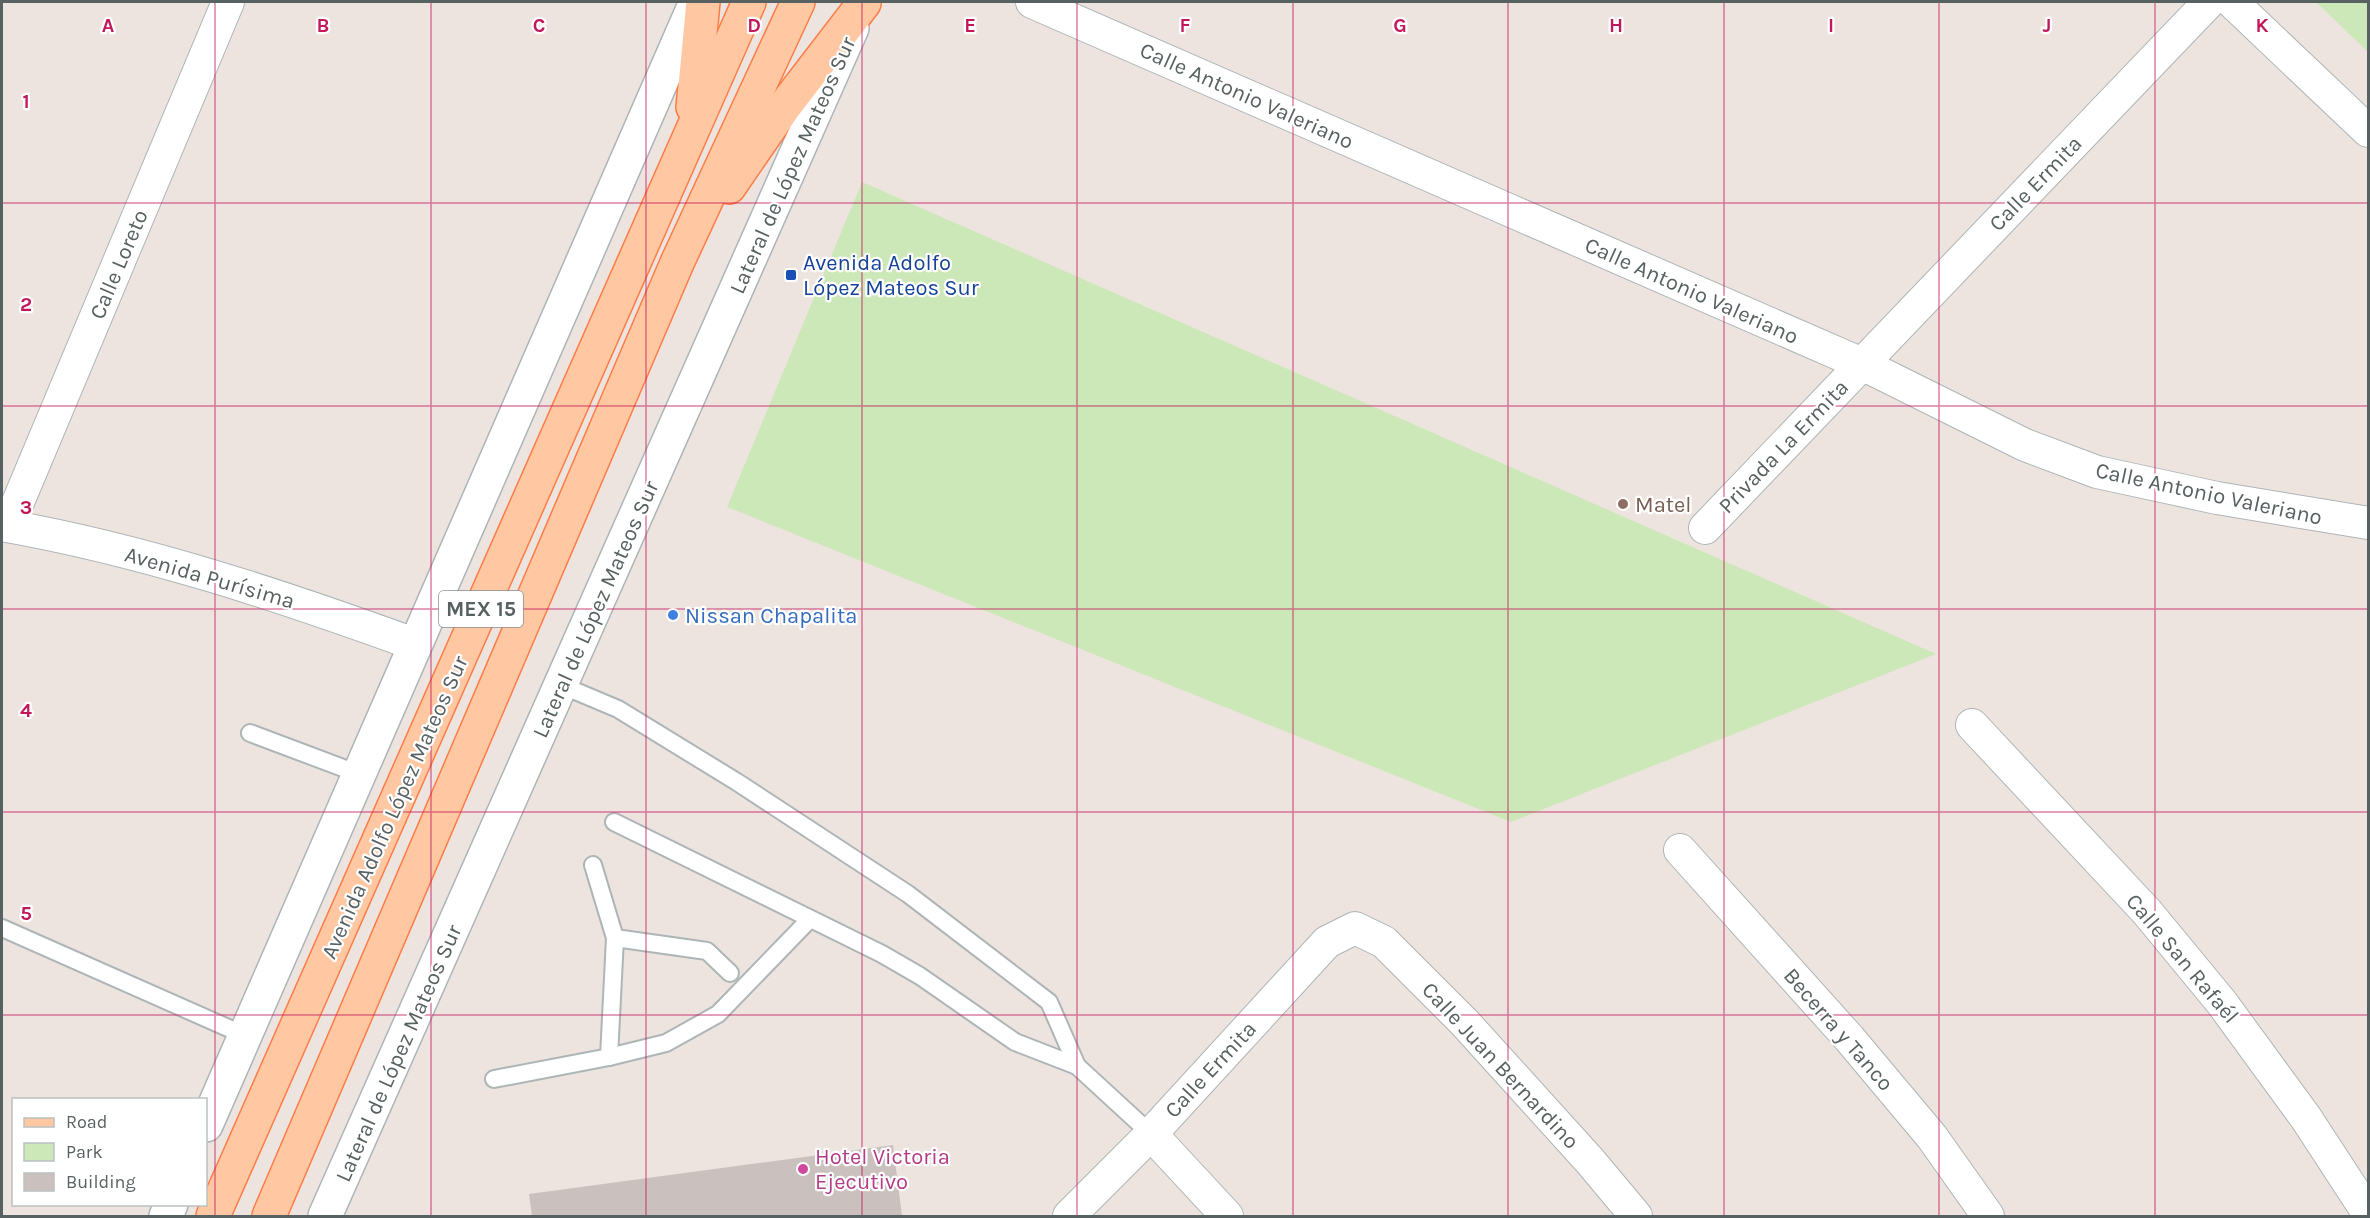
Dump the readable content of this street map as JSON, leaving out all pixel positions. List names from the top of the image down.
{
  "streets": {
    "main road": ["Lateral de López Mateos Sur", "MEX 15", "Avenida Adolfo López Mateos Sur"],
    "street": [
      "Calle Antonio Valeriano",
      "Calle Ermita",
      "Calle Loreto",
      "Privada La Ermita",
      "Avenida Purísima",
      "Calle San Rafaél",
      "Becerra y Tanco",
      "Calle Juan Bernardino"
    ]
  },
  "crossings": [
    ["Calle Antonio Valeriano", "Calle Ermita"],
    ["Calle Antonio Valeriano", "Privada La Ermita"],
    ["Calle Ermita", "Privada La Ermita"],
    ["Calle Ermita", "Calle Juan Bernardino"],
    ["Calle Loreto", "Avenida Purísima"]
  ],
  "places": {
    "transit": ["Avenida Adolfo López Mateos Sur"],
    "other": ["Matel", "Nissan Chapalita", "Hotel Victoria Ejecutivo"]
  },
  "legend": ["Road", "Park", "Building"],
  "grid": {
    "columns": [
      "A",
      "B",
      "C",
      "D",
      "E",
      "F",
      "G",
      "H",
      "I",
      "J",
      "K"
    ],
    "rows": [
      "1",
      "2",
      "3",
      "4",
      "5"
    ]
  }
}
